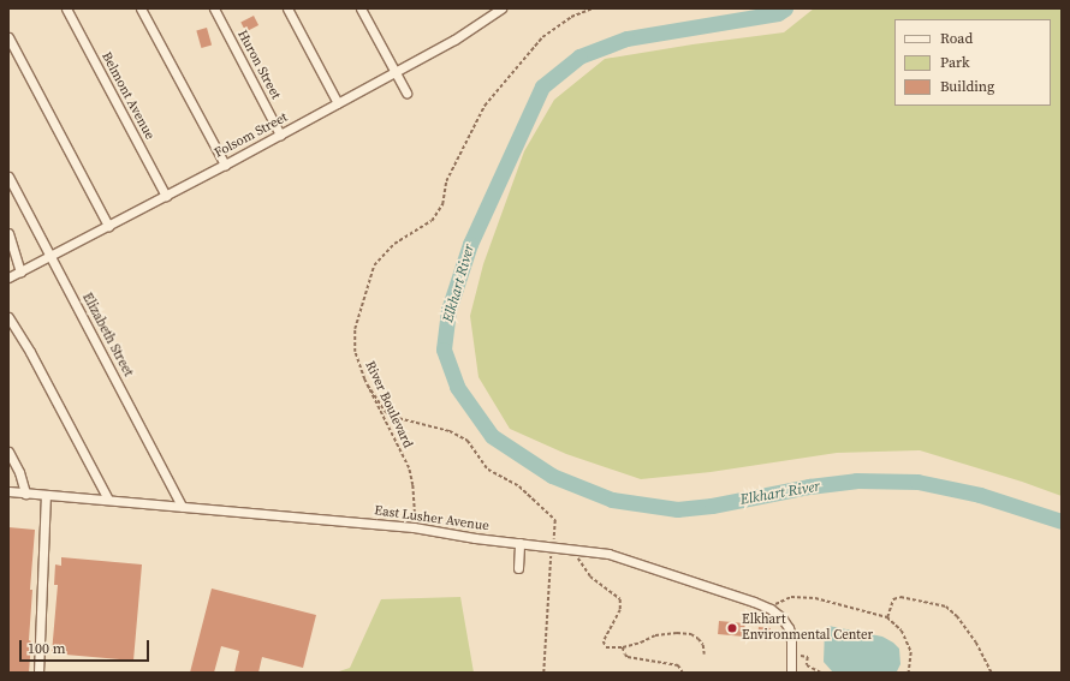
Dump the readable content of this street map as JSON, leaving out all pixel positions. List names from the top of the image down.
{
  "streets": {
    "street": [
      "Huron Street",
      "Belmont Avenue",
      "Folsom Street",
      "Elizabeth Street",
      "East Lusher Avenue"
    ],
    "path": ["River Boulevard"]
  },
  "crossings": [
    ["Huron Street", "Folsom Street"],
    ["Belmont Avenue", "Folsom Street"],
    ["Folsom Street", "Elizabeth Street"],
    ["Elizabeth Street", "East Lusher Avenue"],
    ["River Boulevard", "East Lusher Avenue"]
  ],
  "water": ["Elkhart River"],
  "places": ["Elkhart Environmental Center"],
  "legend": ["Road", "Park", "Building"],
  "scale_bar": "100 m"
}
